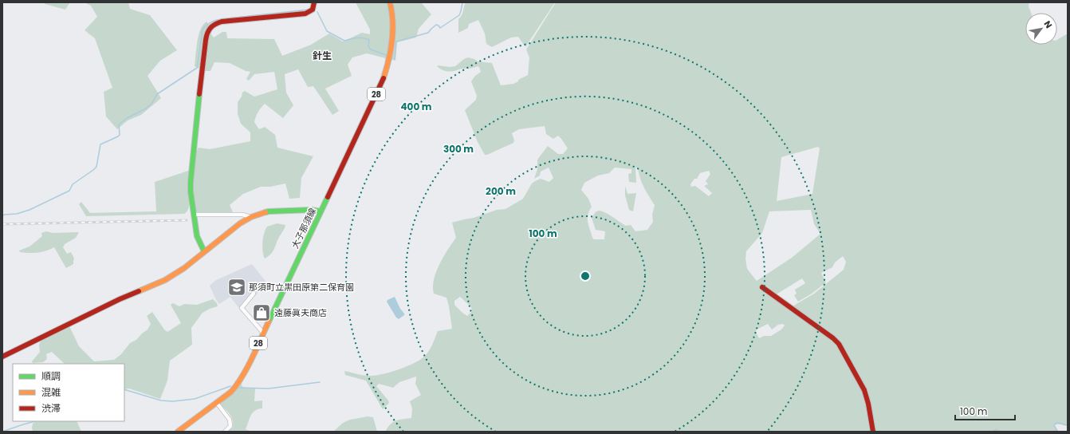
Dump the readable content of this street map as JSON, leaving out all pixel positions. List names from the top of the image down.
{
  "streets": {
    "street": ["28", "大子那須線"]
  },
  "districts": ["針生"],
  "places": {
    "school or university": ["那須町立黒田原第二保育園"],
    "shop": ["遠藤眞夫商店"]
  },
  "legend": ["順調", "混雑", "渋滞"],
  "scale_bar": "100 m",
  "north": "top right",
  "rings": [
    "400 m",
    "300 m",
    "200 m",
    "100 m"
  ]
}
